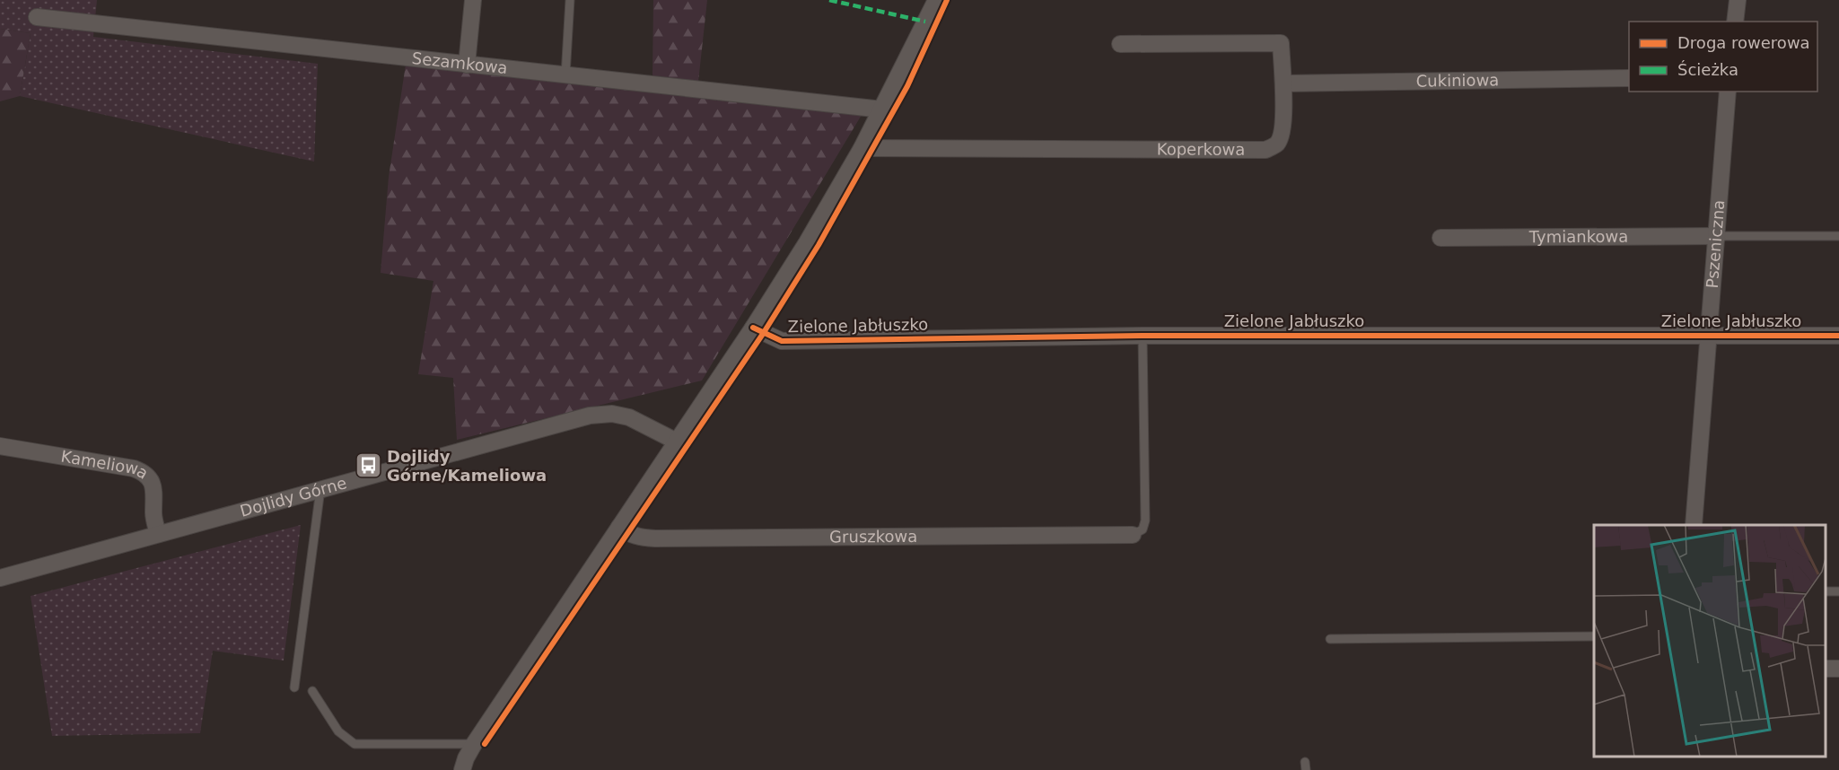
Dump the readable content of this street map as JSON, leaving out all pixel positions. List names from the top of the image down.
{
  "streets": {
    "street": [
      "Sezamkowa",
      "Cukiniowa",
      "Koperkowa",
      "Tymiankowa",
      "Pszeniczna",
      "Zielone Jabłuszko",
      "Kameliowa",
      "Dojlidy Górne",
      "Gruszkowa"
    ]
  },
  "crossings": [
    ["Cukiniowa", "Koperkowa"],
    ["Tymiankowa", "Pszeniczna"],
    ["Pszeniczna", "Zielone Jabłuszko"],
    ["Kameliowa", "Dojlidy Górne"]
  ],
  "places": {
    "bus stop": ["Dojlidy Górne/Kameliowa"]
  },
  "legend": ["Droga rowerowa", "Ścieżka"]
}
